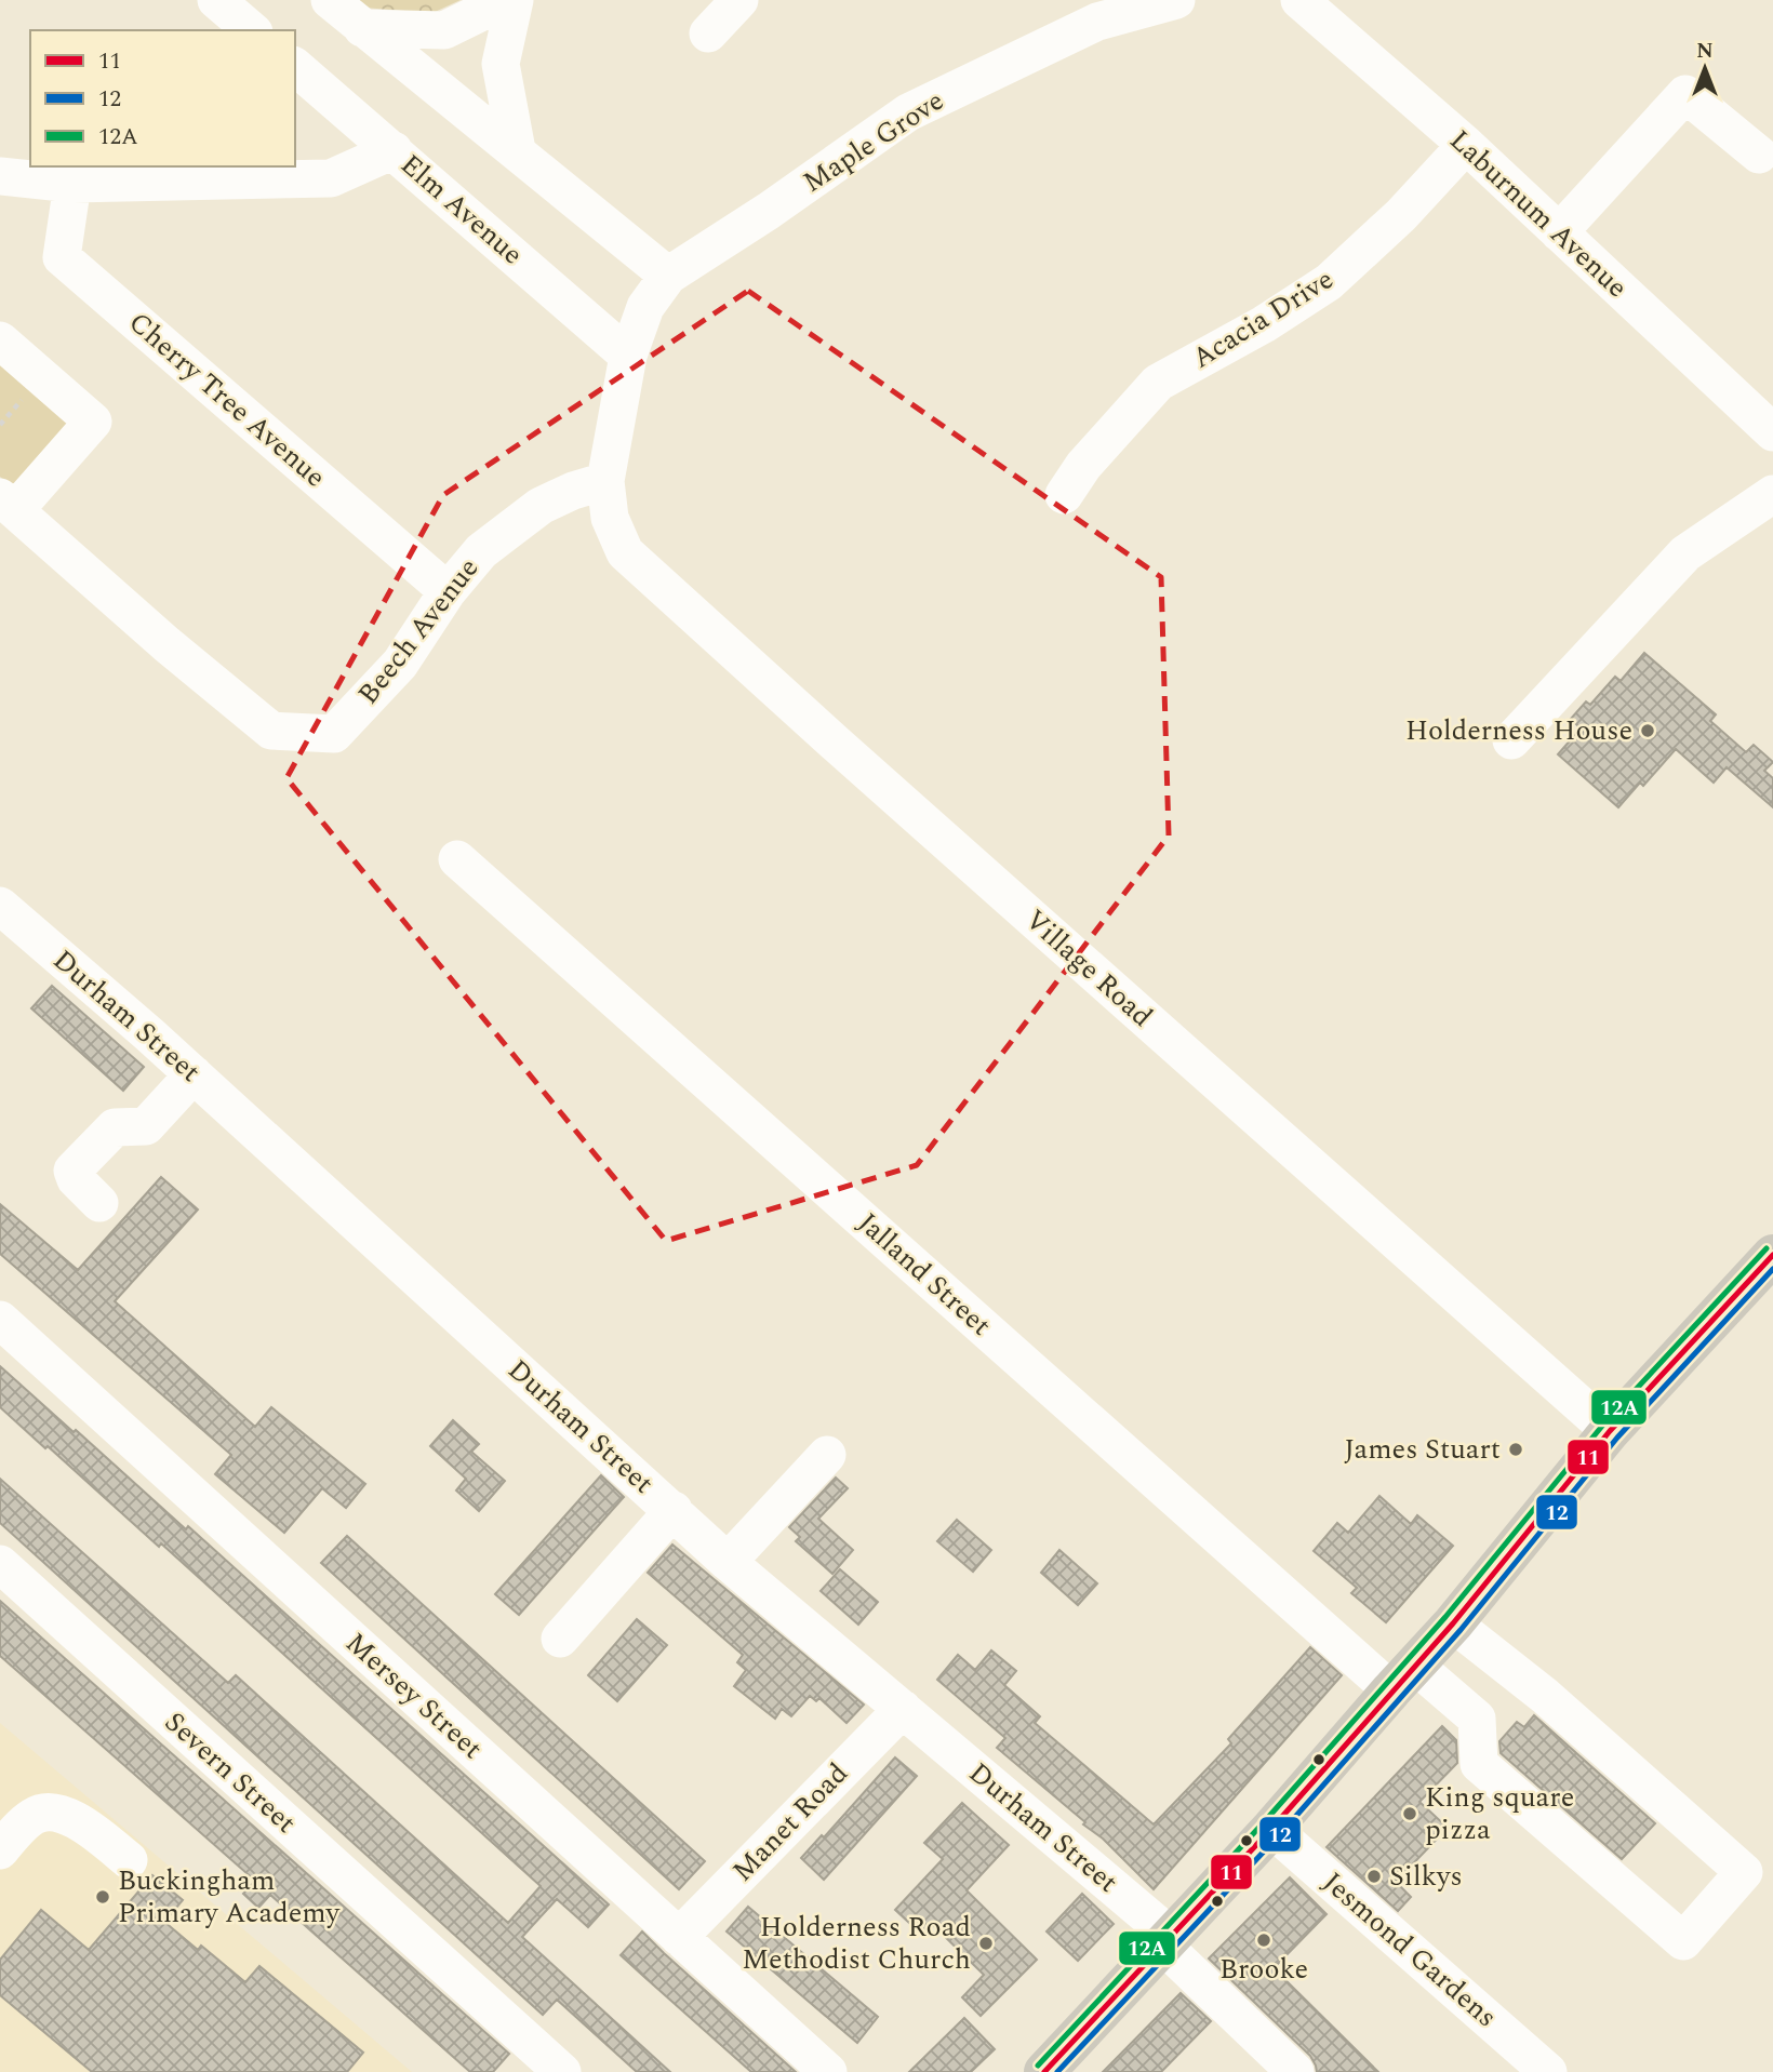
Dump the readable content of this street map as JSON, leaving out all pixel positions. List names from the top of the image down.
{
  "streets": {
    "street": [
      "Maple Grove",
      "Elm Avenue",
      "Laburnum Avenue",
      "Acacia Drive",
      "Cherry Tree Avenue",
      "Beech Avenue",
      "Village Road",
      "Durham Street",
      "Jalland Street",
      "Mersey Street",
      "Severn Street",
      "Manet Road",
      "Jesmond Gardens"
    ]
  },
  "crossings": [
    ["Laburnum Avenue", "Acacia Drive"],
    ["Cherry Tree Avenue", "Beech Avenue"],
    ["Beech Avenue", "Village Road"],
    ["Durham Street", "Manet Road"],
    ["Mersey Street", "Manet Road"]
  ],
  "places": [
    "Holderness House",
    "James Stuart",
    "King square pizza",
    "Silkys",
    "Buckingham Primary Academy",
    "Brooke",
    "Holderness Road Methodist Church"
  ],
  "lines": ["transit line 12A", "transit line 11", "transit line 12"],
  "legend": ["11", "12", "12A"],
  "north": "top"
}
